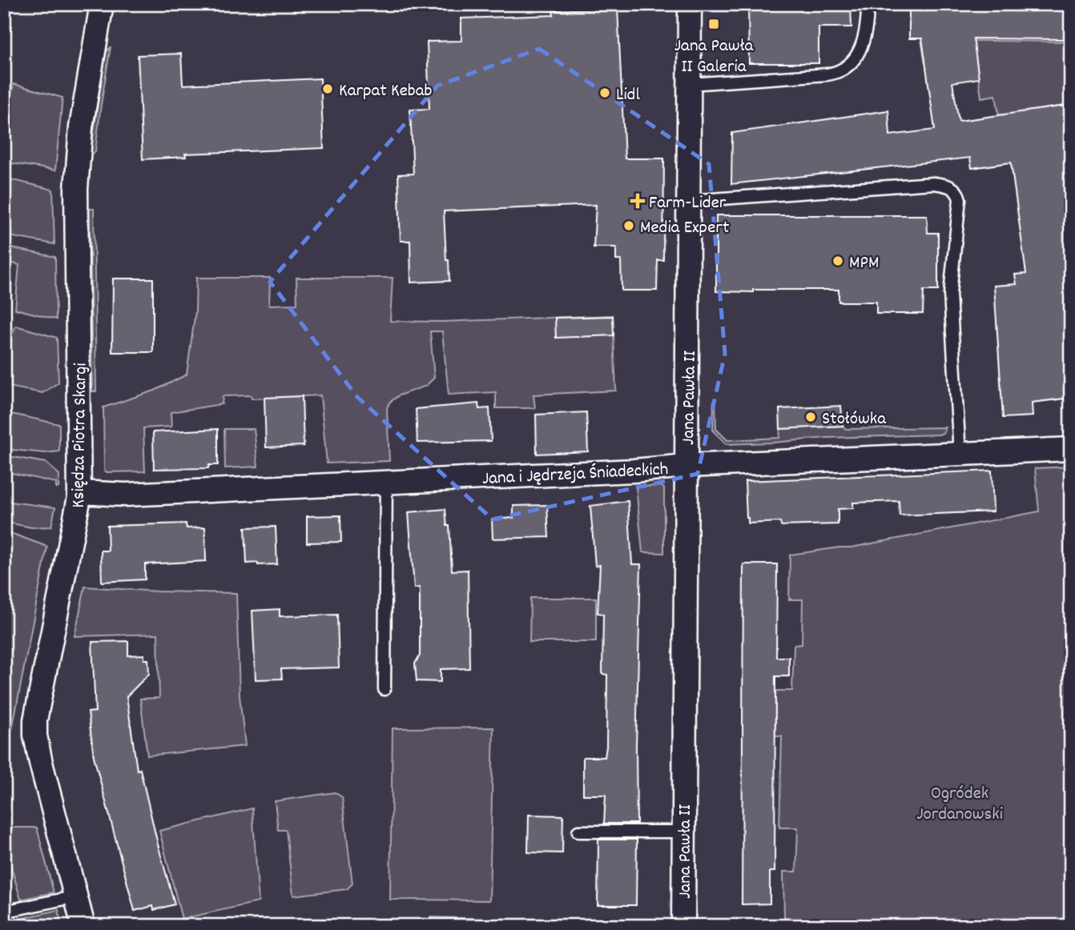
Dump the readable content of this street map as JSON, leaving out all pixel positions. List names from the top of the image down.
{
  "streets": {
    "street": ["Jana Pawła II", "Księdza Piotra Skargi", "Jana i Jędrzeja Śniadeckich"]
  },
  "crossings": [
    ["Jana Pawła II", "Jana i Jędrzeja Śniadeckich"],
    ["Księdza Piotra Skargi", "Jana i Jędrzeja Śniadeckich"]
  ],
  "parks": ["Ogródek Jordanowski"],
  "places": {
    "transit": ["Jana Pawła II Galeria"],
    "other": [
      "Karpat Kebab",
      "Lidl",
      "Media Expert",
      "MPM",
      "Stołówka"
    ],
    "health": ["Farm-Lider"]
  }
}
